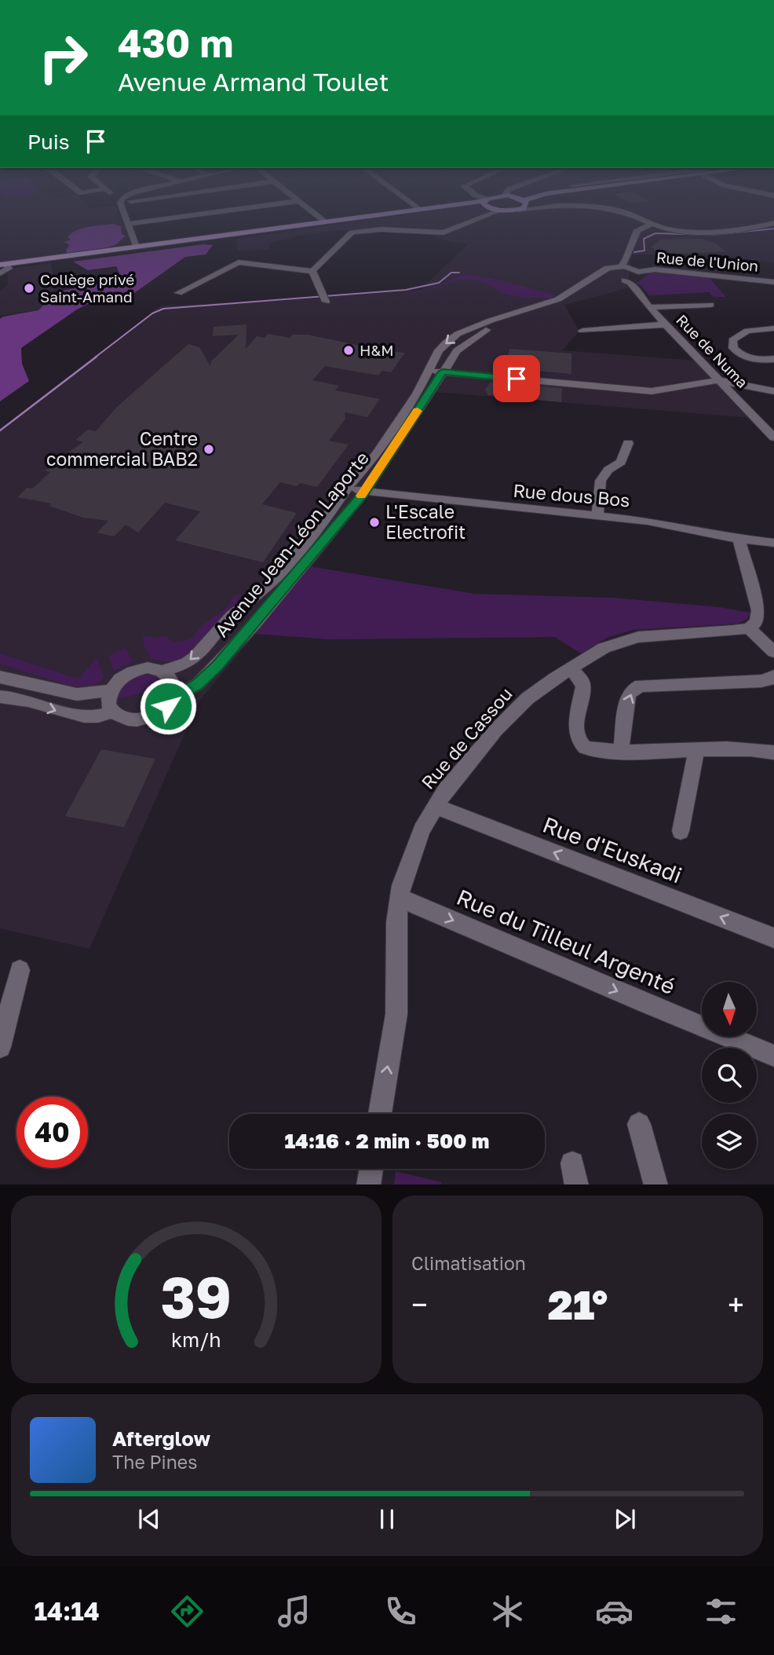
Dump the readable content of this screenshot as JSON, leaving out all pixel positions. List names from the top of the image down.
{
  "streets": {
    "street": [
      "Rue de l'Union",
      "Rue de Numa",
      "Rue dous Bos",
      "Avenue Jean-Léon Laporte",
      "Rue de Cassou",
      "Rue d'Euskadi",
      "Rue du Tilleul Argenté"
    ]
  },
  "crossings": [
    ["Rue de l'Union", "Rue de Numa"],
    ["Rue de l'Union", "Avenue Jean-Léon Laporte"],
    ["Rue de Numa", "Avenue Jean-Léon Laporte"],
    ["Rue dous Bos", "Avenue Jean-Léon Laporte"],
    ["Rue de Cassou", "Rue d'Euskadi"],
    ["Rue de Cassou", "Rue du Tilleul Argenté"]
  ],
  "one_way": ["Rue d'Euskadi", "Rue du Tilleul Argenté"],
  "places": [
    "Collège privé Saint-Amand",
    "H&M",
    "Centre commercial BAB2",
    "L'Escale Electrofit"
  ],
  "north": "bottom",
  "page": {
    "turn": ["430 m", "Avenue Armand Toulet"],
    "then": "Puis",
    "limit": "40",
    "trip": "14:16 · 2 min · 500 m",
    "tile": "Climatisation",
    "heat": ["−", "21°", "+"],
    "song": ["Afterglow", "The Pines"],
    "tabs": "14:14",
    "gauge": ["39", "km/h"]
  }
}
